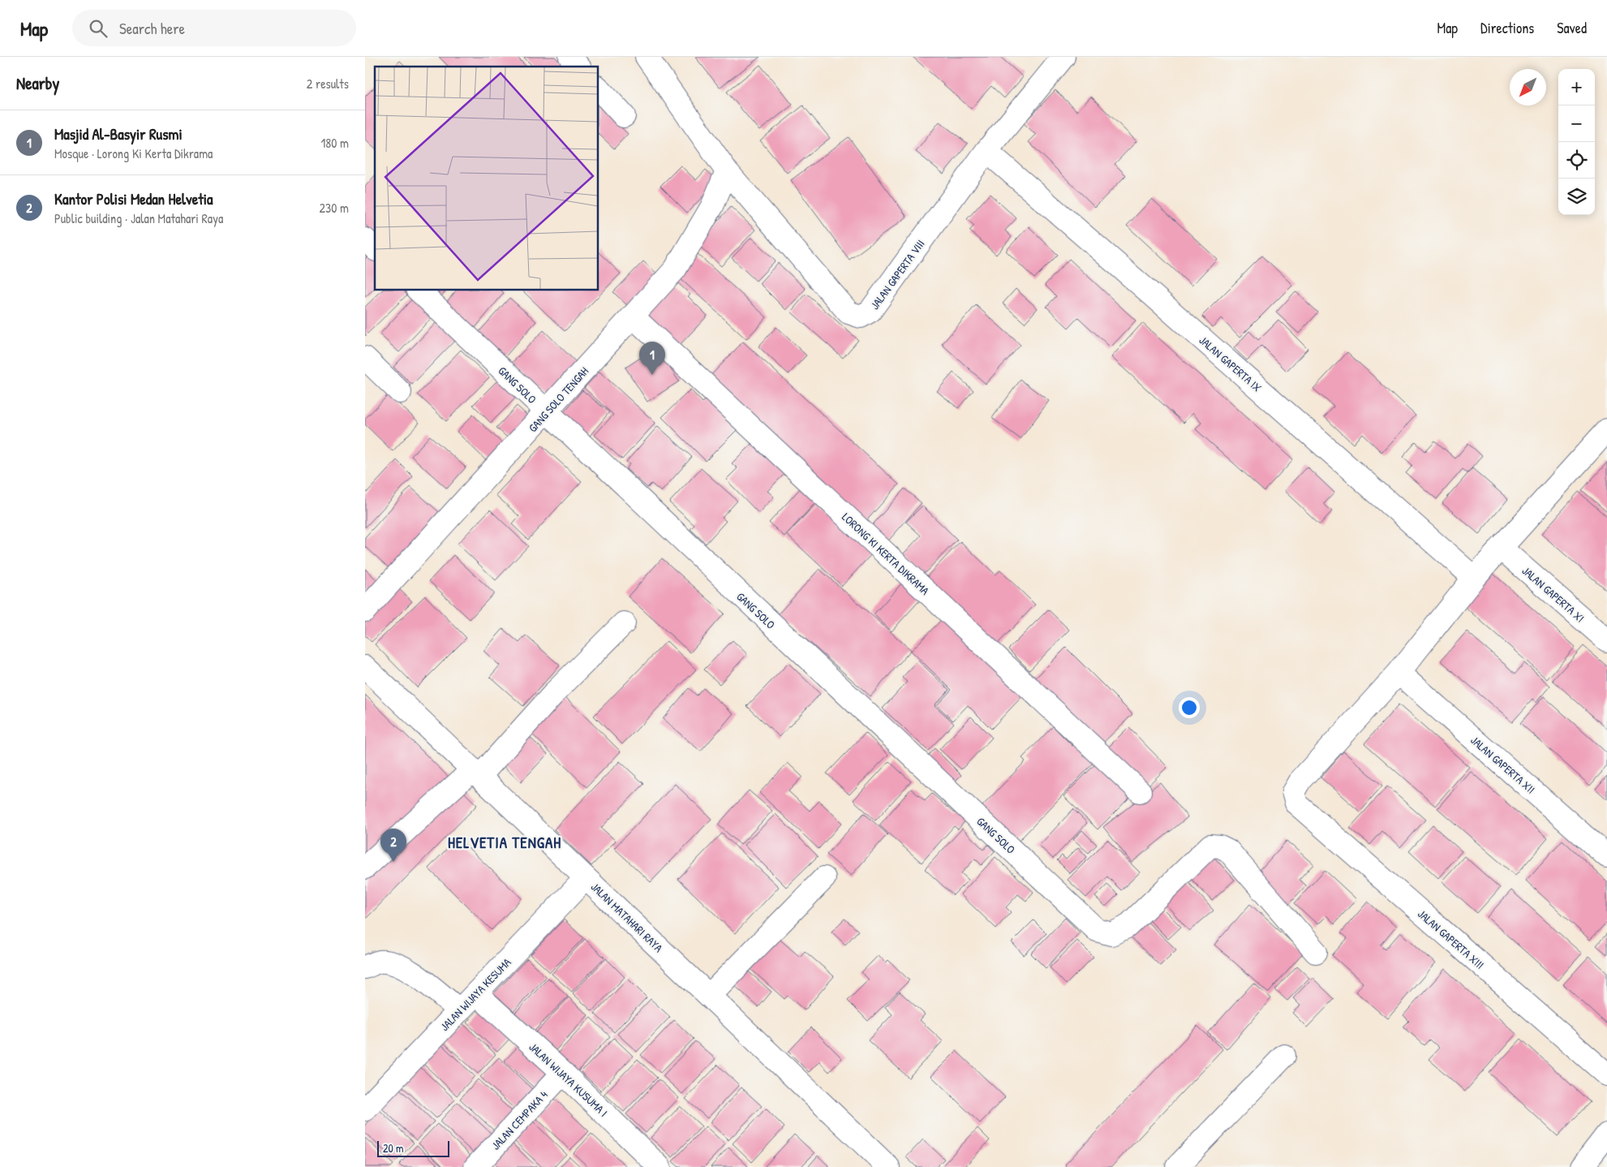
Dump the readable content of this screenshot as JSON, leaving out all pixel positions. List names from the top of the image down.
{
  "streets": {
    "street": [
      "JALAN GAPERTA VIII",
      "JALAN GAPERTA IX",
      "GANG SOLO",
      "GANG SOLO TENGAH",
      "LORONG KI KERTA DIKRAMA",
      "JALAN GAPERTA XI",
      "JALAN GAPERTA XII",
      "JALAN MATAHARI RAYA",
      "JALAN GAPERTA XIII",
      "JALAN WIJAYA KESUMA",
      "JALAN WIJAYA KUSUMA I",
      "JALAN CEMPAKA 4"
    ]
  },
  "crossings": [
    ["JALAN GAPERTA VIII", "JALAN GAPERTA IX"],
    ["JALAN GAPERTA VIII", "GANG SOLO TENGAH"],
    ["GANG SOLO", "GANG SOLO TENGAH"],
    ["GANG SOLO TENGAH", "LORONG KI KERTA DIKRAMA"],
    ["JALAN GAPERTA XII", "JALAN GAPERTA XIII"],
    ["JALAN MATAHARI RAYA", "JALAN WIJAYA KESUMA"],
    ["JALAN WIJAYA KESUMA", "JALAN WIJAYA KUSUMA I"],
    ["JALAN WIJAYA KUSUMA I", "JALAN CEMPAKA 4"]
  ],
  "districts": ["HELVETIA TENGAH"],
  "scale_bar": "20 m",
  "north": "bottom left",
  "page": {
    "header": "Map",
    "search": "Search here",
    "nav": ["Map", "Directions", "Saved"],
    "heading": ["Nearby", "2 results"],
    "map_buttons": ["+", "−"],
    "list": [
      {
        "mark": "1",
        "name": "Masjid Al-Basyir Rusmi",
        "note": "Mosque · Lorong Ki Kerta Dikrama",
        "value": "180 m"
      },
      {
        "mark": "2",
        "name": "Kantor Polisi Medan Helvetia",
        "note": "Public building · Jalan Matahari Raya",
        "value": "230 m"
      }
    ],
    "pins": ["1", "2"],
    "scale": "20 m"
  }
}
